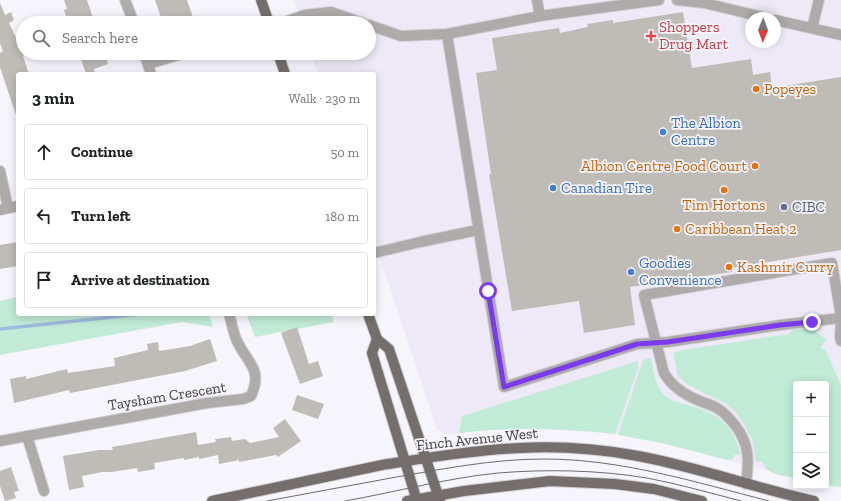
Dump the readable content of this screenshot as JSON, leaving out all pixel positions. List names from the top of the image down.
{
  "streets": {
    "main road": ["Finch Avenue West"],
    "street": ["Taysham Crescent"]
  },
  "places": {
    "health": ["Shoppers Drug Mart"],
    "other": [
      "Popeyes",
      "The Albion Centre",
      "Albion Centre Food Court",
      "Canadian Tire",
      "Tim Hortons",
      "CIBC",
      "Caribbean Heat 2",
      "Kashmir Curry",
      "Goodies Convenience"
    ]
  },
  "north": "bottom",
  "page": {
    "search": "Search here",
    "heading": ["3 min", "Walk · 230 m"],
    "list": [
      ["Continue", "50 m"],
      ["Turn left", "180 m"],
      "Arrive at destination"
    ],
    "map_buttons": ["+", "−"]
  }
}
